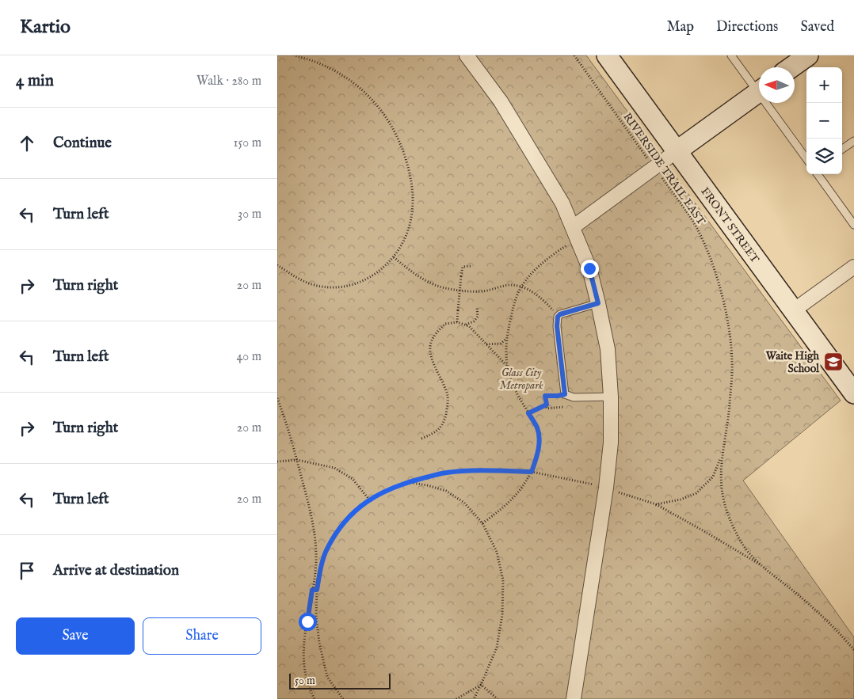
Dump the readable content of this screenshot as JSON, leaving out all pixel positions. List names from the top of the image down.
{
  "streets": {
    "main road": ["FRONT STREET"],
    "path": ["RIVERSIDE TRAIL EAST"]
  },
  "parks": ["Glass City Metropark"],
  "places": {
    "school or university": ["Waite High School"]
  },
  "scale_bar": "50 m",
  "north": "left",
  "page": {
    "header": "Kartio",
    "nav": ["Map", "Directions", "Saved"],
    "heading": ["4 min", "Walk · 280 m"],
    "map_buttons": ["+", "−"],
    "list": [
      ["Continue", "150 m"],
      ["Turn left", "30 m"],
      ["Turn right", "20 m"],
      ["Turn left", "40 m"],
      ["Turn right", "20 m"],
      ["Turn left", "20 m"],
      "Arrive at destination"
    ],
    "buttons": ["Save", "Share"],
    "scale": "50 m"
  }
}
